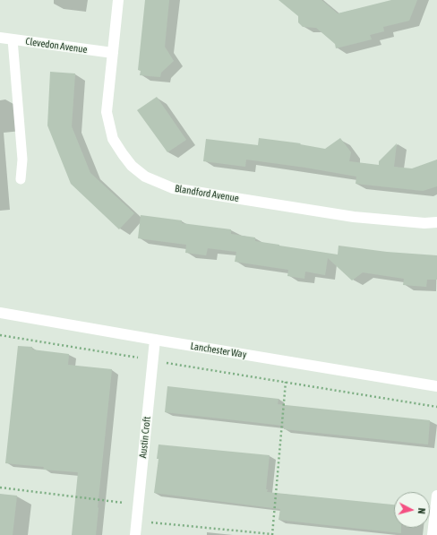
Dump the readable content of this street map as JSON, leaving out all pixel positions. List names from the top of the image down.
{
  "streets": {
    "street": [
      "Clevedon Avenue",
      "Blandford Avenue",
      "Lanchester Way",
      "Austin Croft"
    ]
  },
  "crossings": [
    ["Clevedon Avenue", "Blandford Avenue"],
    ["Lanchester Way", "Austin Croft"]
  ],
  "north": "right"
}
